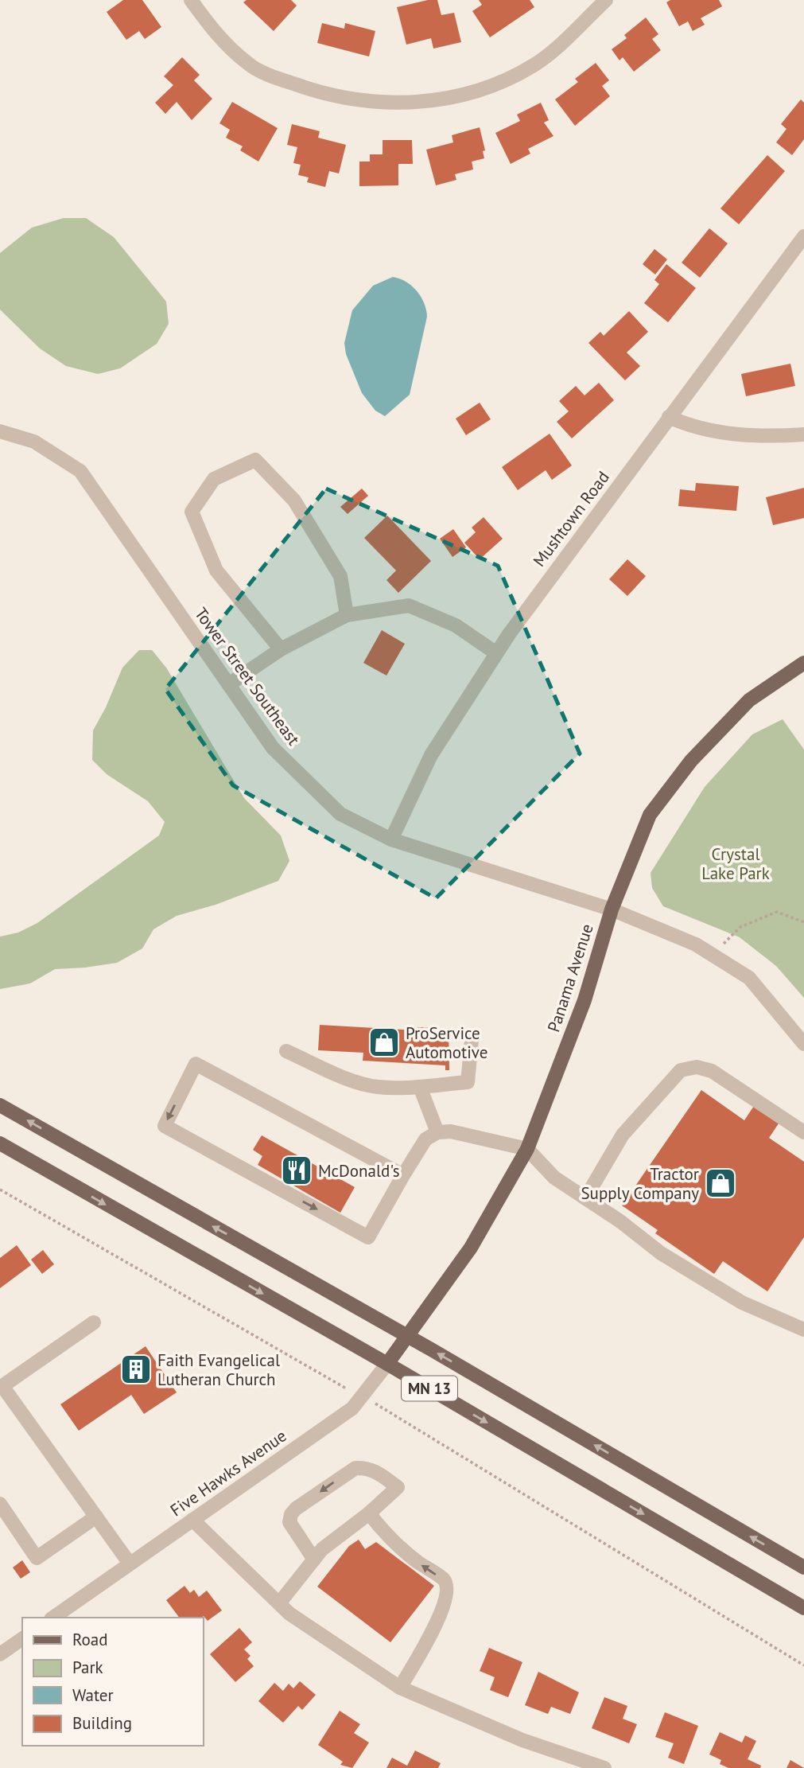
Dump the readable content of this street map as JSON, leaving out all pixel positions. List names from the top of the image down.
{
  "streets": {
    "main road": ["Panama Avenue", "MN 13", "Five Hawks Avenue"],
    "street": ["Mushtown Road", "Tower Street Southeast"]
  },
  "crossings": [
    ["Mushtown Road", "Tower Street Southeast"],
    ["Tower Street Southeast", "Panama Avenue"],
    ["Panama Avenue", "MN 13"],
    ["Panama Avenue", "Five Hawks Avenue"],
    ["MN 13", "Five Hawks Avenue"]
  ],
  "parks": ["Crystal Lake Park"],
  "places": {
    "shop": ["ProService Automotive", "Tractor Supply Company"],
    "restaurant": ["McDonald's"],
    "building": ["Faith Evangelical Lutheran Church"]
  },
  "legend": [
    "Road",
    "Park",
    "Water",
    "Building"
  ]
}
